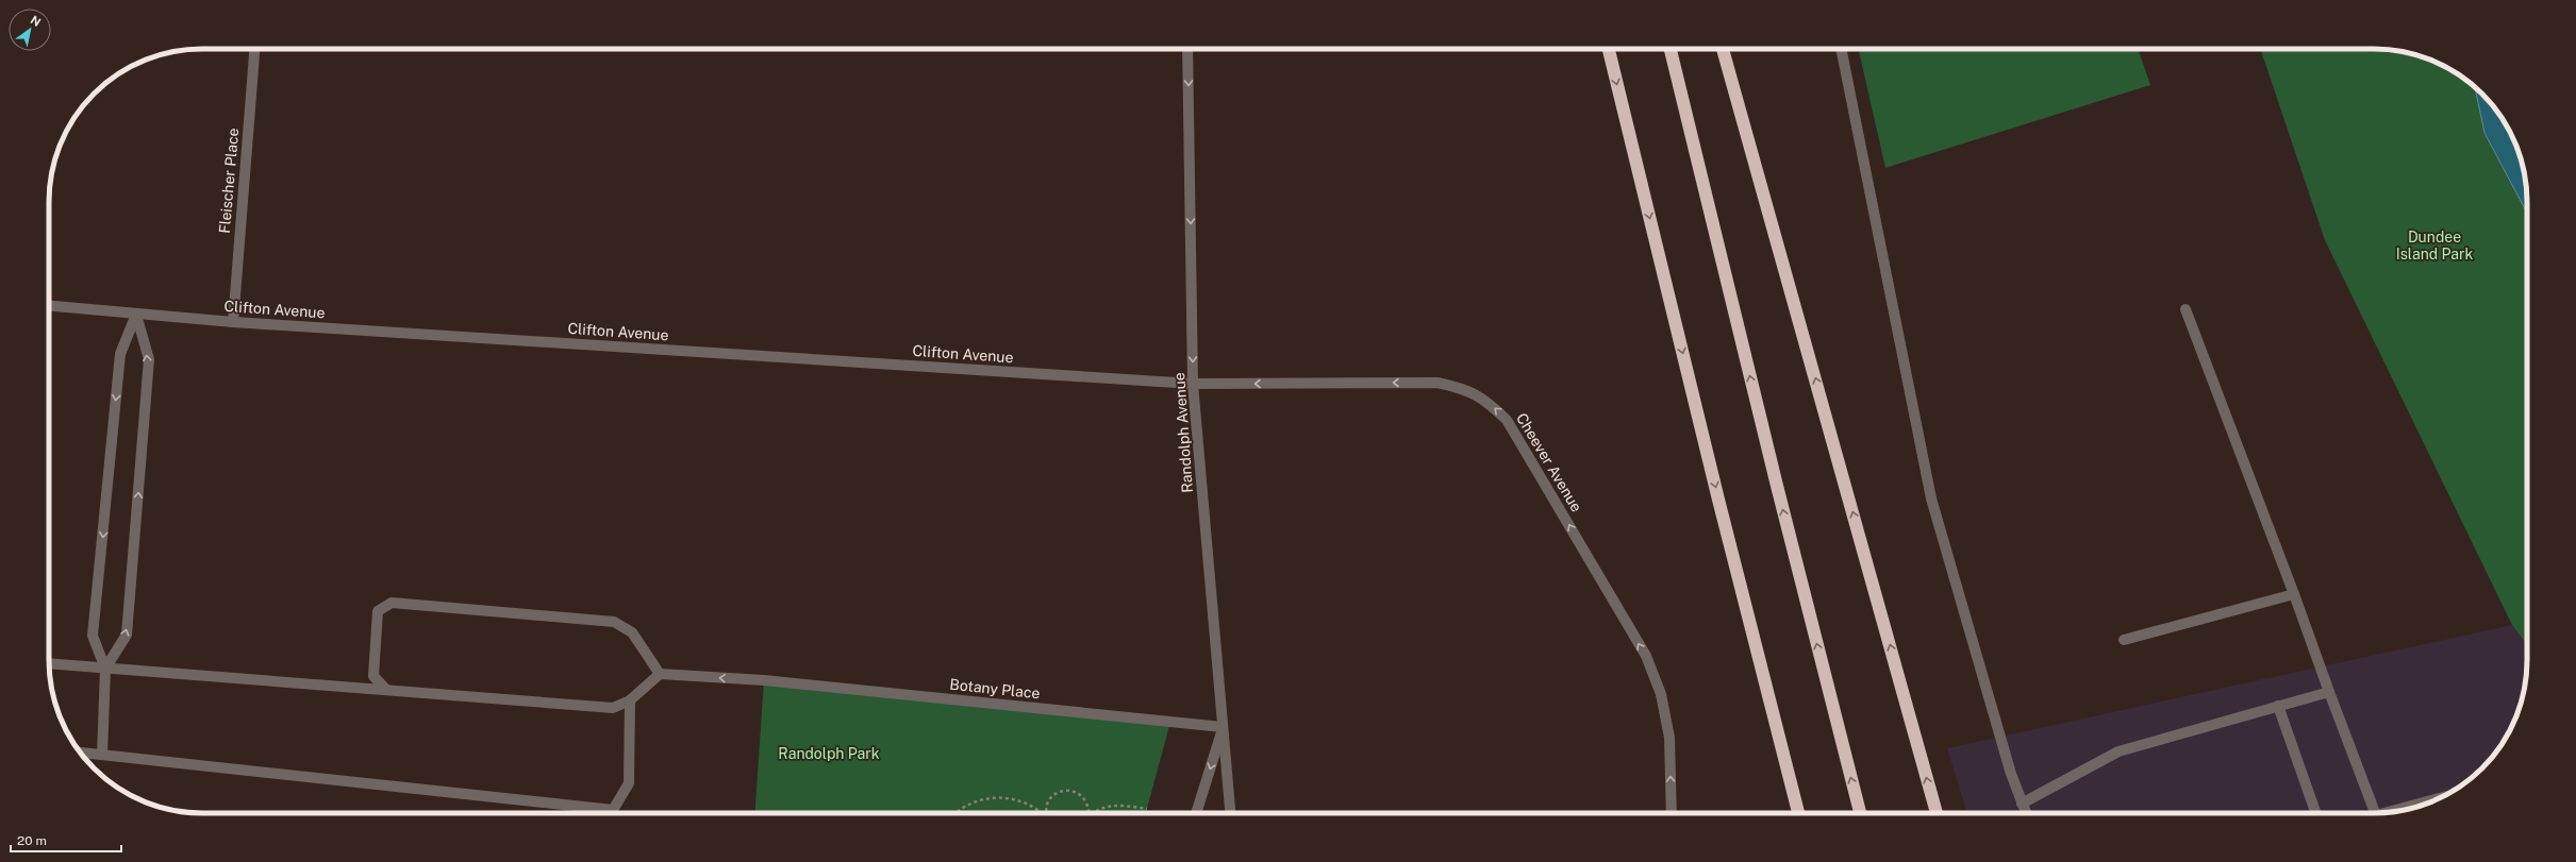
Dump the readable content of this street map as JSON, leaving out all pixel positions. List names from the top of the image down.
{
  "streets": {
    "street": [
      "Fleischer Place",
      "Clifton Avenue",
      "Randolph Avenue",
      "Cheever Avenue",
      "Botany Place"
    ]
  },
  "crossings": [
    ["Fleischer Place", "Clifton Avenue"],
    ["Clifton Avenue", "Randolph Avenue"],
    ["Clifton Avenue", "Cheever Avenue"],
    ["Randolph Avenue", "Cheever Avenue"],
    ["Randolph Avenue", "Botany Place"]
  ],
  "one_way": ["Randolph Avenue", "Cheever Avenue", "Botany Place"],
  "parks": ["Dundee Island Park", "Randolph Park"],
  "scale_bar": "20 m",
  "north": "top right"
}
